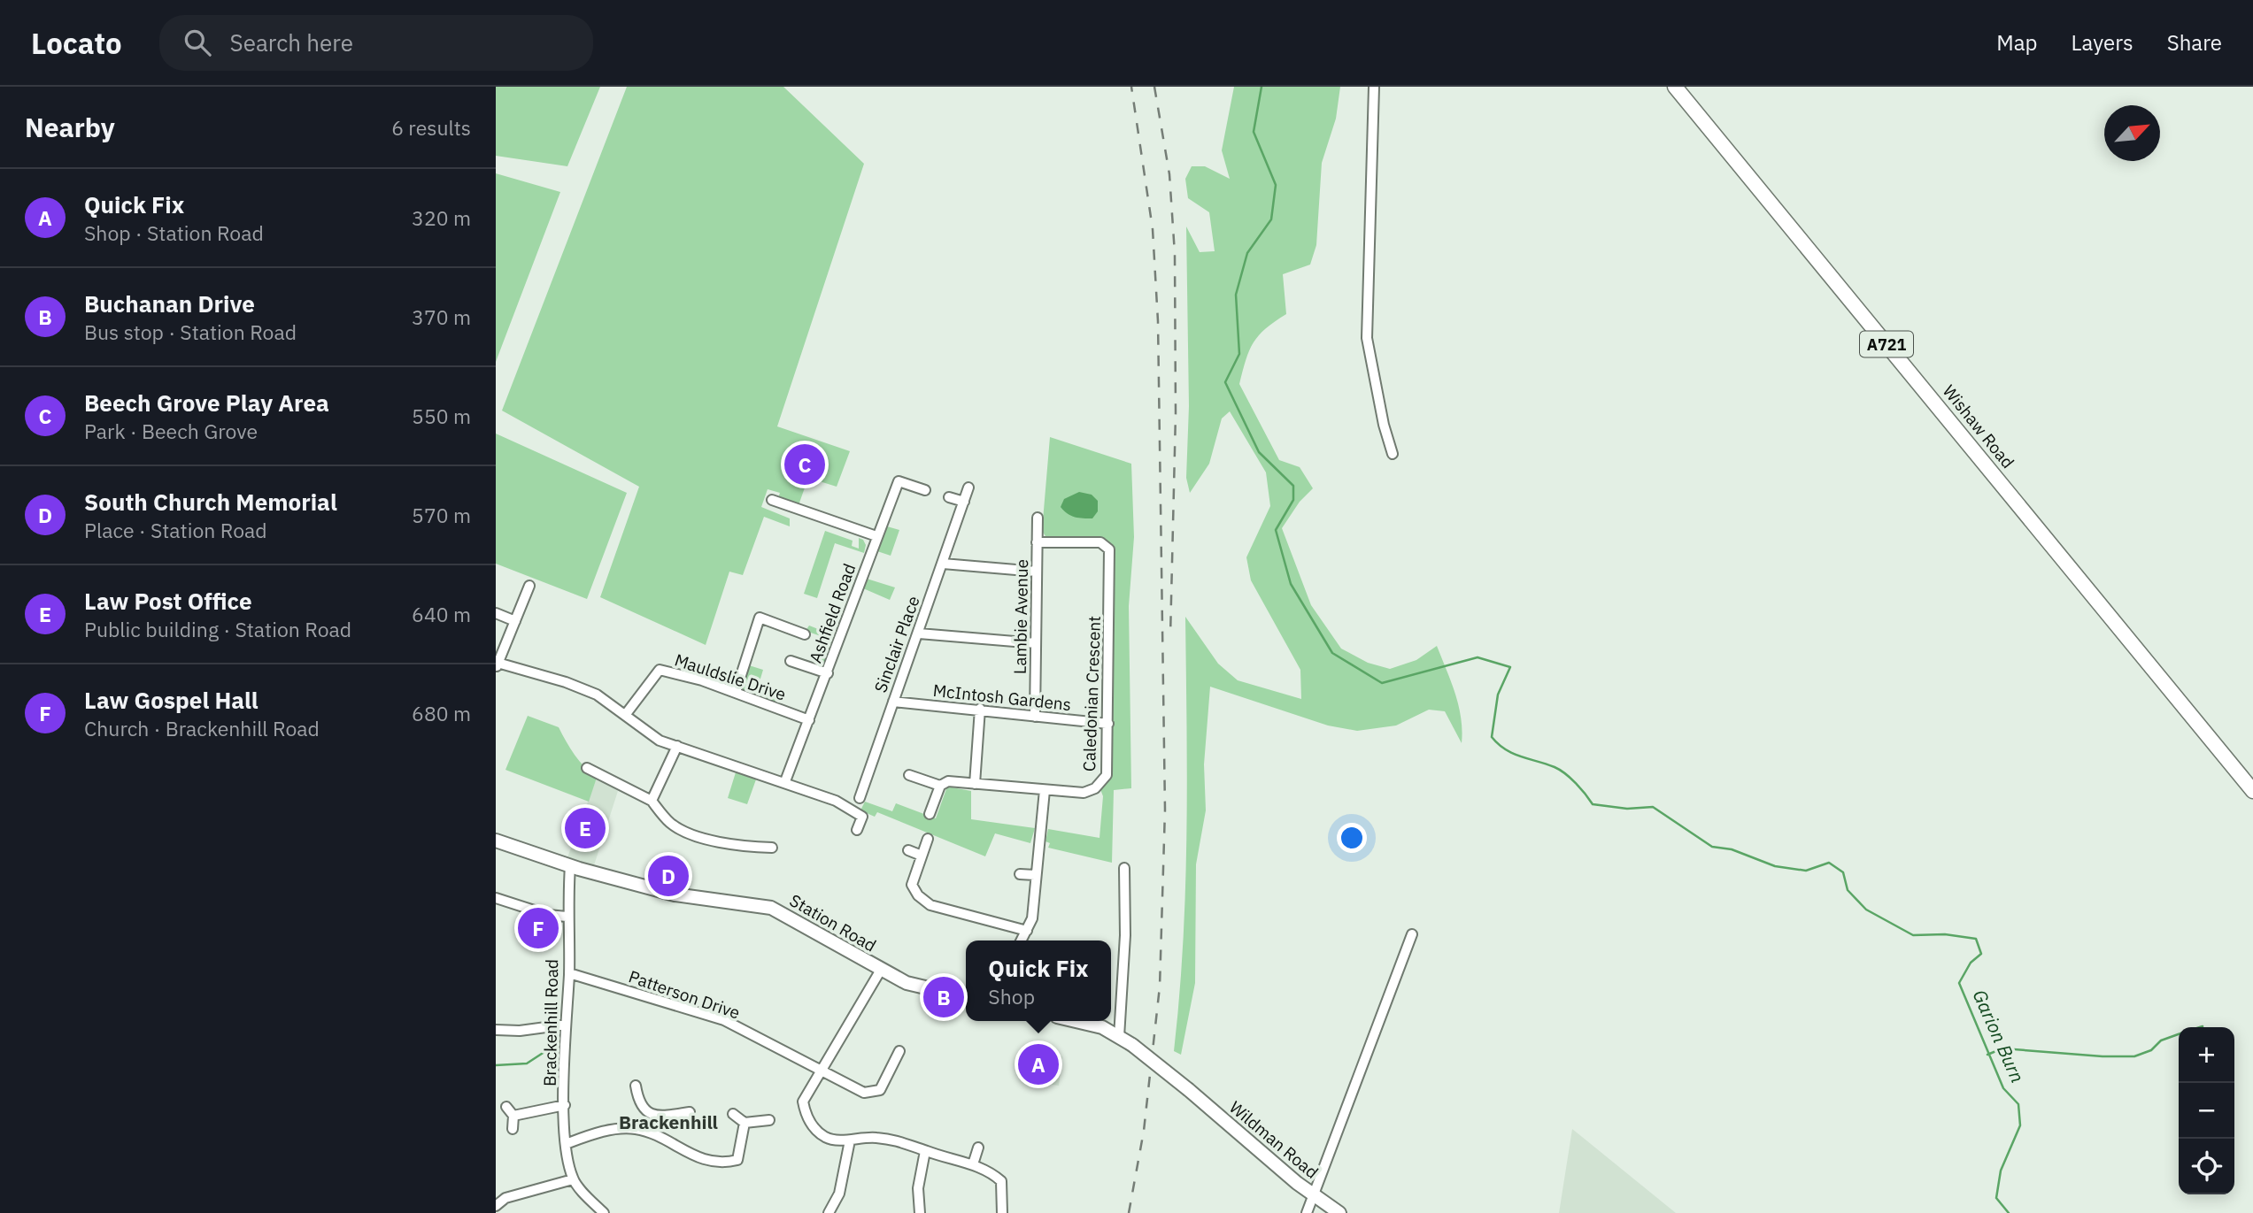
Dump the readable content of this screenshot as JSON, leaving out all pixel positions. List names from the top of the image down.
{
  "streets": {
    "main road": [
      "A721",
      "Wishaw Road",
      "Station Road",
      "Wildman Road"
    ],
    "street": [
      "Ashfield Road",
      "Lambie Avenue",
      "Sinclair Place",
      "Mauldslie Drive",
      "Caledonian Crescent",
      "McIntosh Gardens",
      "Patterson Drive",
      "Brackenhill Road"
    ]
  },
  "crossings": [
    ["Ashfield Road", "Mauldslie Drive"],
    ["Lambie Avenue", "Caledonian Crescent"],
    ["Lambie Avenue", "McIntosh Gardens"],
    ["Sinclair Place", "McIntosh Gardens"],
    ["Caledonian Crescent", "McIntosh Gardens"],
    ["Station Road", "Brackenhill Road"],
    ["Patterson Drive", "Brackenhill Road"]
  ],
  "districts": ["Brackenhill"],
  "water": ["Garion Burn"],
  "north": "top right",
  "page": {
    "header": "Locato",
    "search": "Search here",
    "nav": ["Map", "Layers", "Share"],
    "heading": ["Nearby", "6 results"],
    "list": [
      {
        "mark": "A",
        "name": "Quick Fix",
        "note": "Shop · Station Road",
        "value": "320 m"
      },
      {
        "mark": "B",
        "name": "Buchanan Drive",
        "note": "Bus stop · Station Road",
        "value": "370 m"
      },
      {
        "mark": "C",
        "name": "Beech Grove Play Area",
        "note": "Park · Beech Grove",
        "value": "550 m"
      },
      {
        "mark": "D",
        "name": "South Church Memorial",
        "note": "Place · Station Road",
        "value": "570 m"
      },
      {
        "mark": "E",
        "name": "Law Post Office",
        "note": "Public building · Station Road",
        "value": "640 m"
      },
      {
        "mark": "F",
        "name": "Law Gospel Hall",
        "note": "Church · Brackenhill Road",
        "value": "680 m"
      }
    ],
    "pins": [
      "C",
      "E",
      "D",
      "F",
      "B",
      "A"
    ],
    "popup": ["Quick Fix", "Shop"],
    "map_buttons": ["+", "−"]
  }
}
